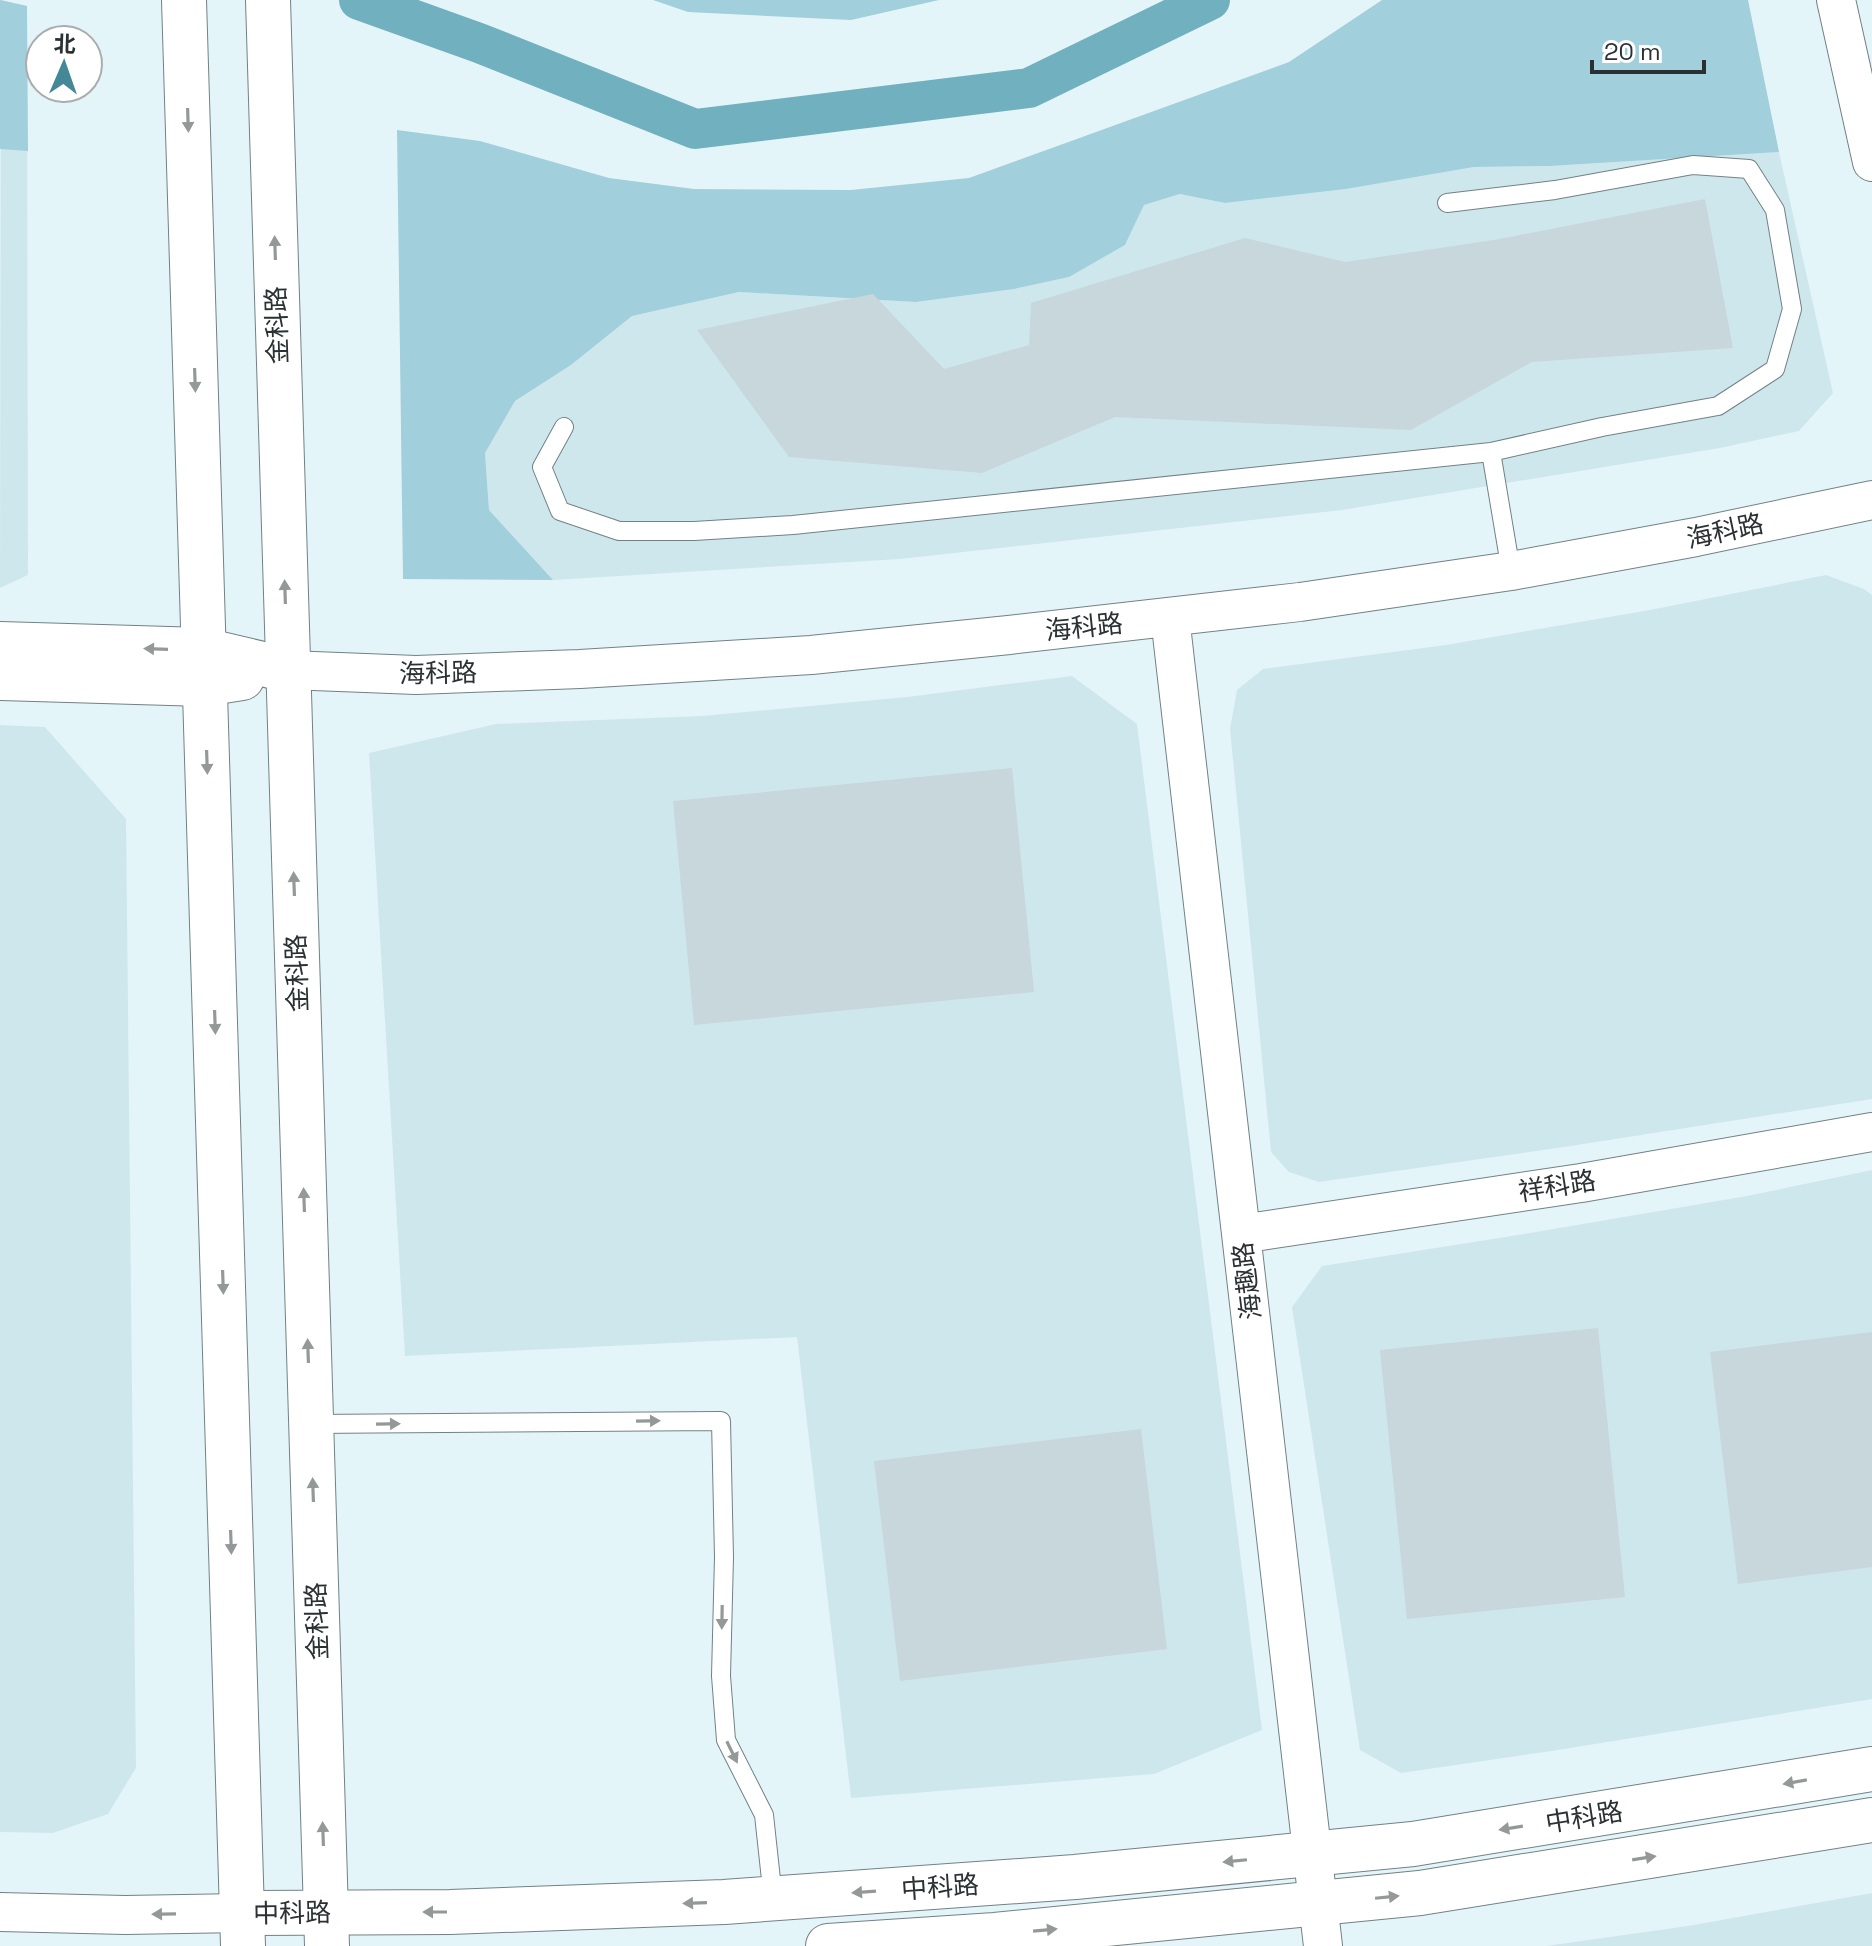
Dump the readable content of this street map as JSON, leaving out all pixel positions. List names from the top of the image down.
{
  "streets": {
    "main road": ["金科路", "海科路", "中科路"],
    "street": ["祥科路", "海趣路"]
  },
  "crossings": [
    ["金科路", "海科路"],
    ["金科路", "中科路"],
    ["海科路", "海趣路"],
    ["祥科路", "海趣路"],
    ["海趣路", "中科路"]
  ],
  "scale_bar": "20 m",
  "north": "top"
}
